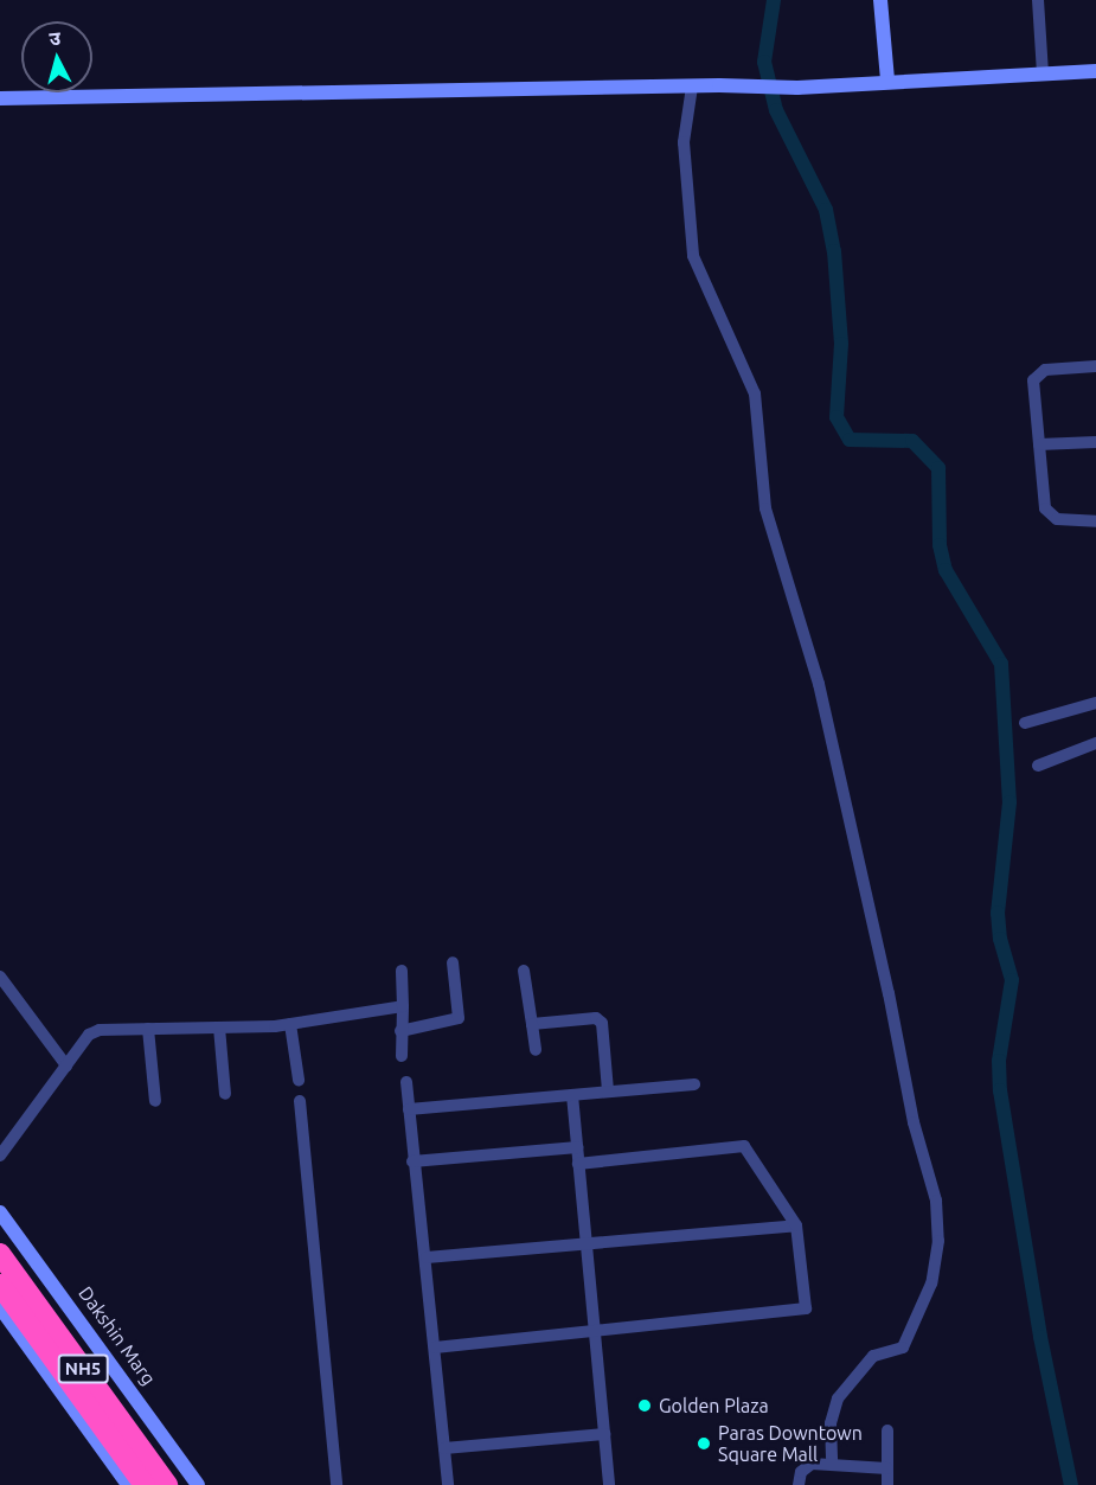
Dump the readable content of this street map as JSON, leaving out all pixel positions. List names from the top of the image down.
{
  "streets": {
    "highway": ["NH5"],
    "street": ["Dakshin Marg"]
  },
  "places": ["Golden Plaza", "Paras Downtown Square Mall"],
  "north": "top"
}
